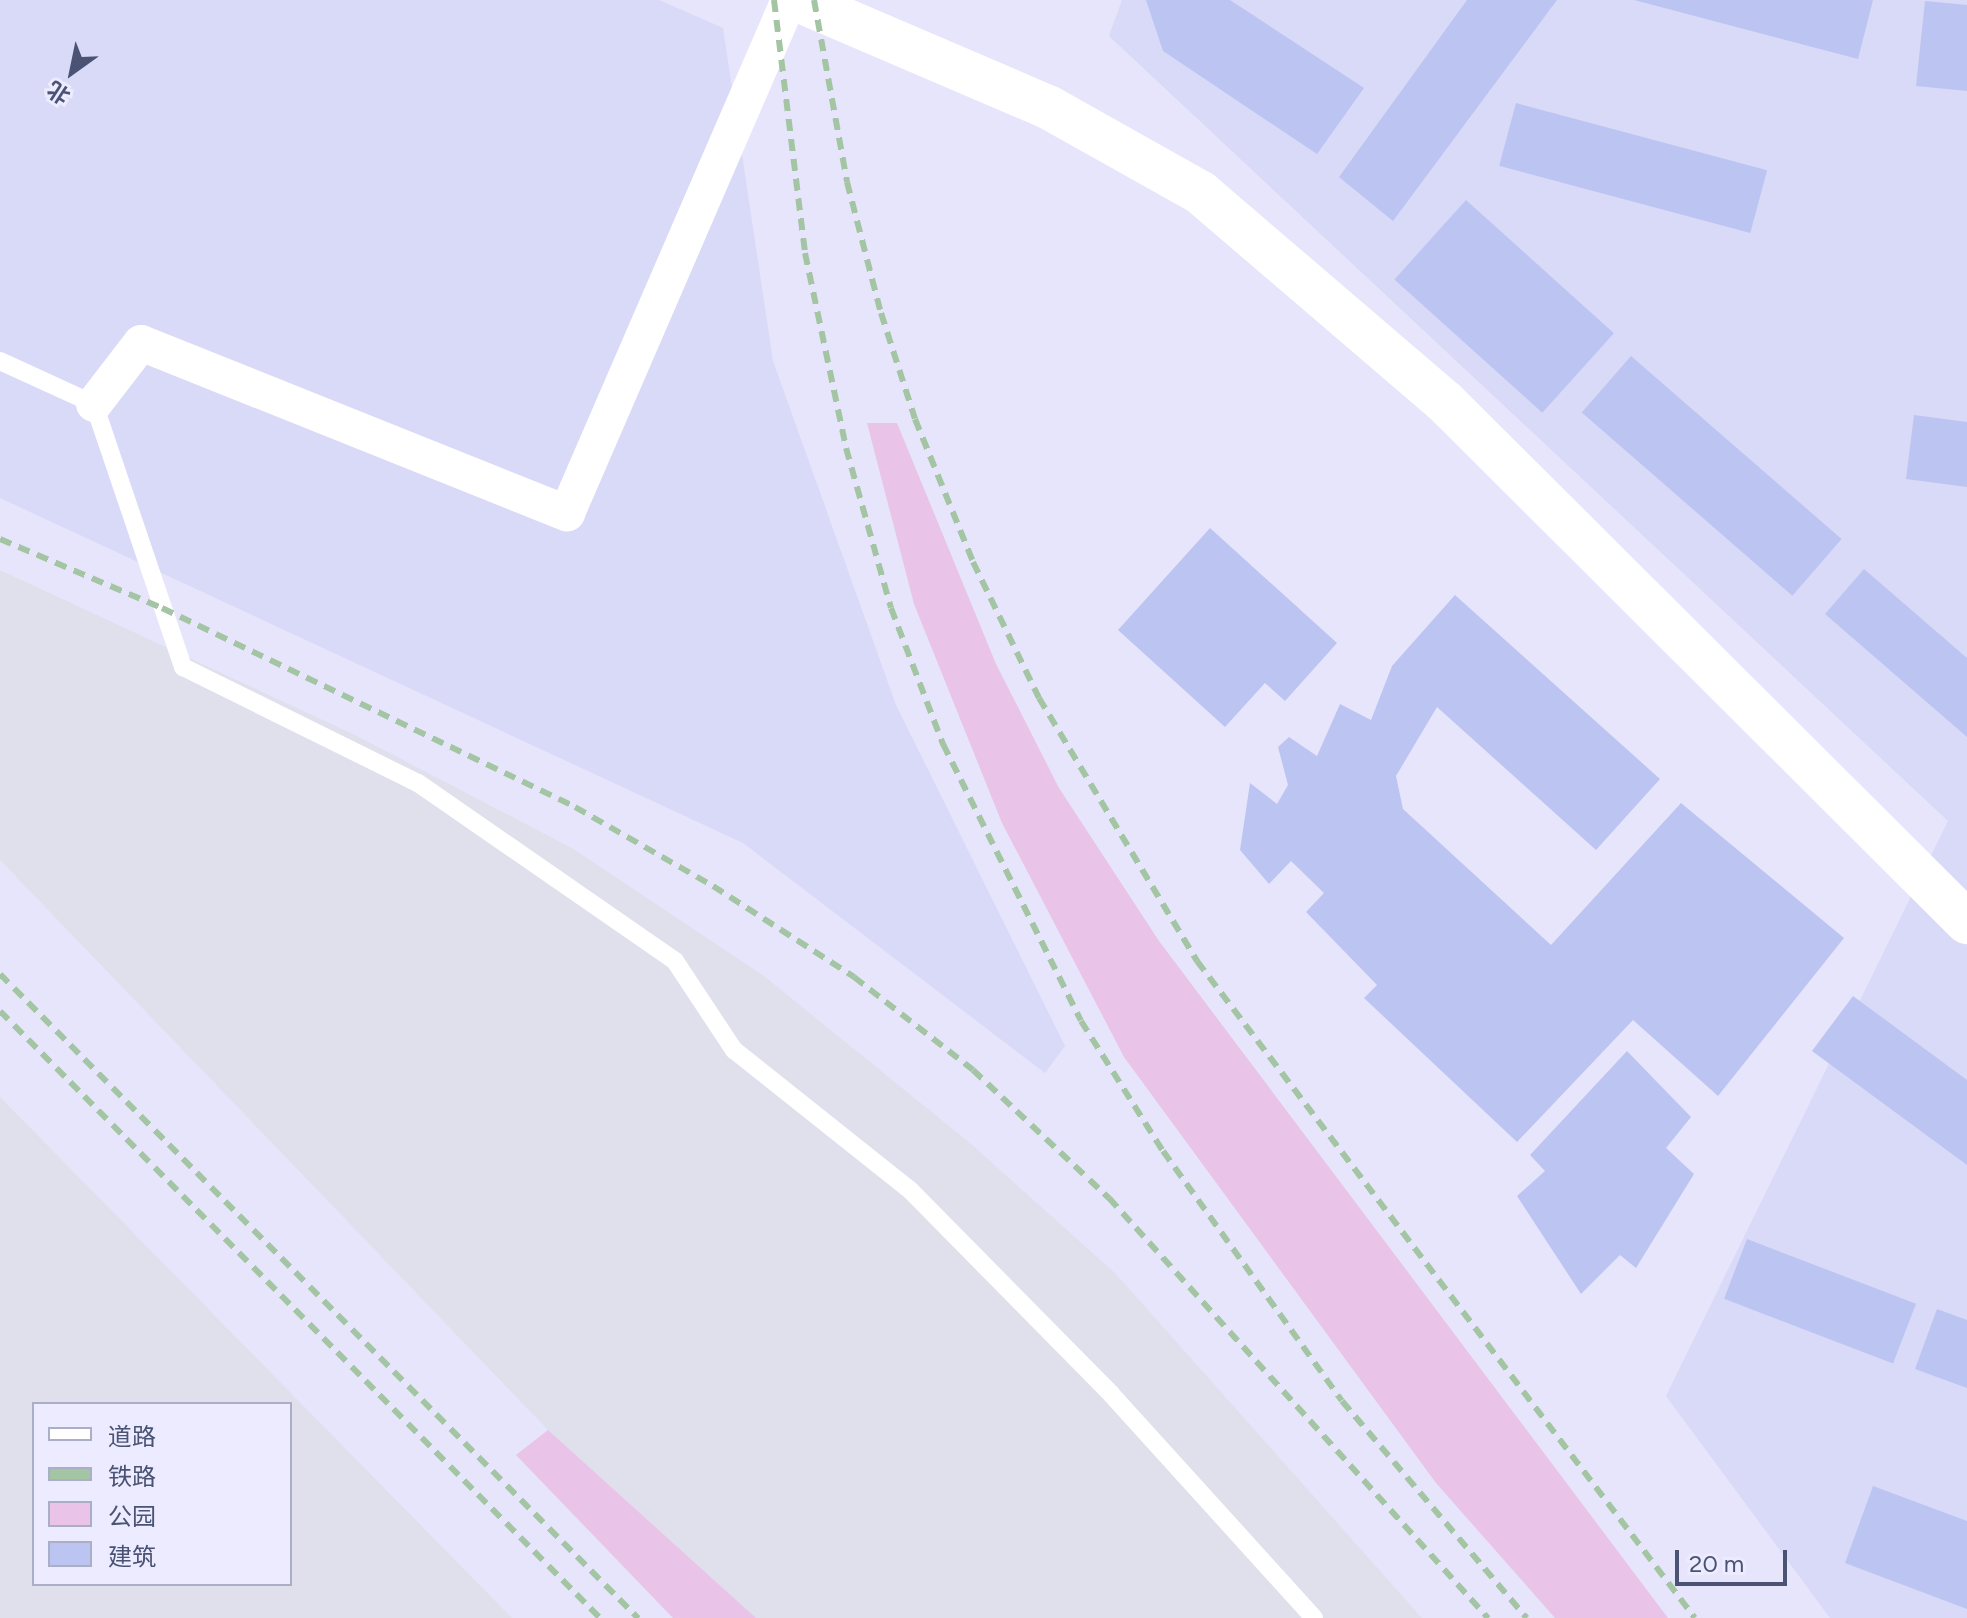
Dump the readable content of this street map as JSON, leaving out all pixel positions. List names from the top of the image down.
{
  "legend": [
    "道路",
    "铁路",
    "公园",
    "建筑"
  ],
  "scale_bar": "20 m",
  "north": "bottom left"
}
